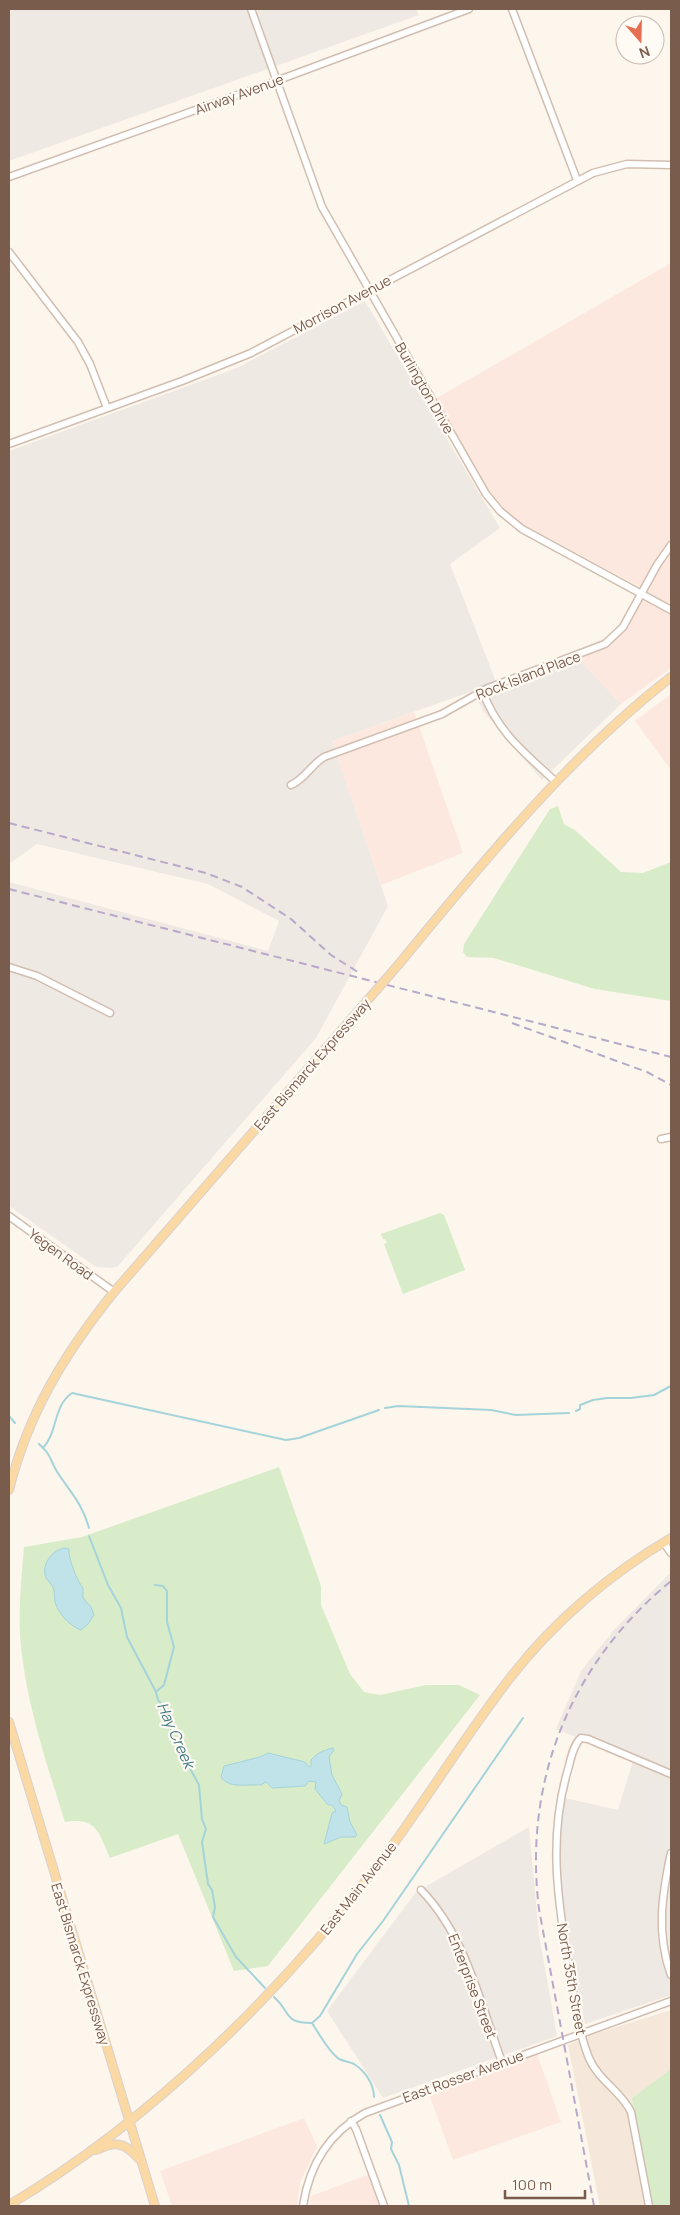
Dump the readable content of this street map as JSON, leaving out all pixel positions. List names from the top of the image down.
{
  "streets": {
    "main road": ["East Bismarck Expressway", "East Main Avenue"],
    "street": [
      "Airway Avenue",
      "Morrison Avenue",
      "Burlington Drive",
      "Rock Island Place",
      "Yegen Road",
      "North 35th Street",
      "Enterprise Street",
      "East Rosser Avenue"
    ]
  },
  "crossings": [
    ["Airway Avenue", "Burlington Drive"],
    ["Morrison Avenue", "Burlington Drive"],
    ["Burlington Drive", "Rock Island Place"],
    ["East Bismarck Expressway", "Yegen Road"],
    ["East Bismarck Expressway", "East Main Avenue"],
    ["North 35th Street", "East Rosser Avenue"],
    ["Enterprise Street", "East Rosser Avenue"]
  ],
  "water": ["Hay Creek"],
  "scale_bar": "100 m",
  "north": "bottom"
}
